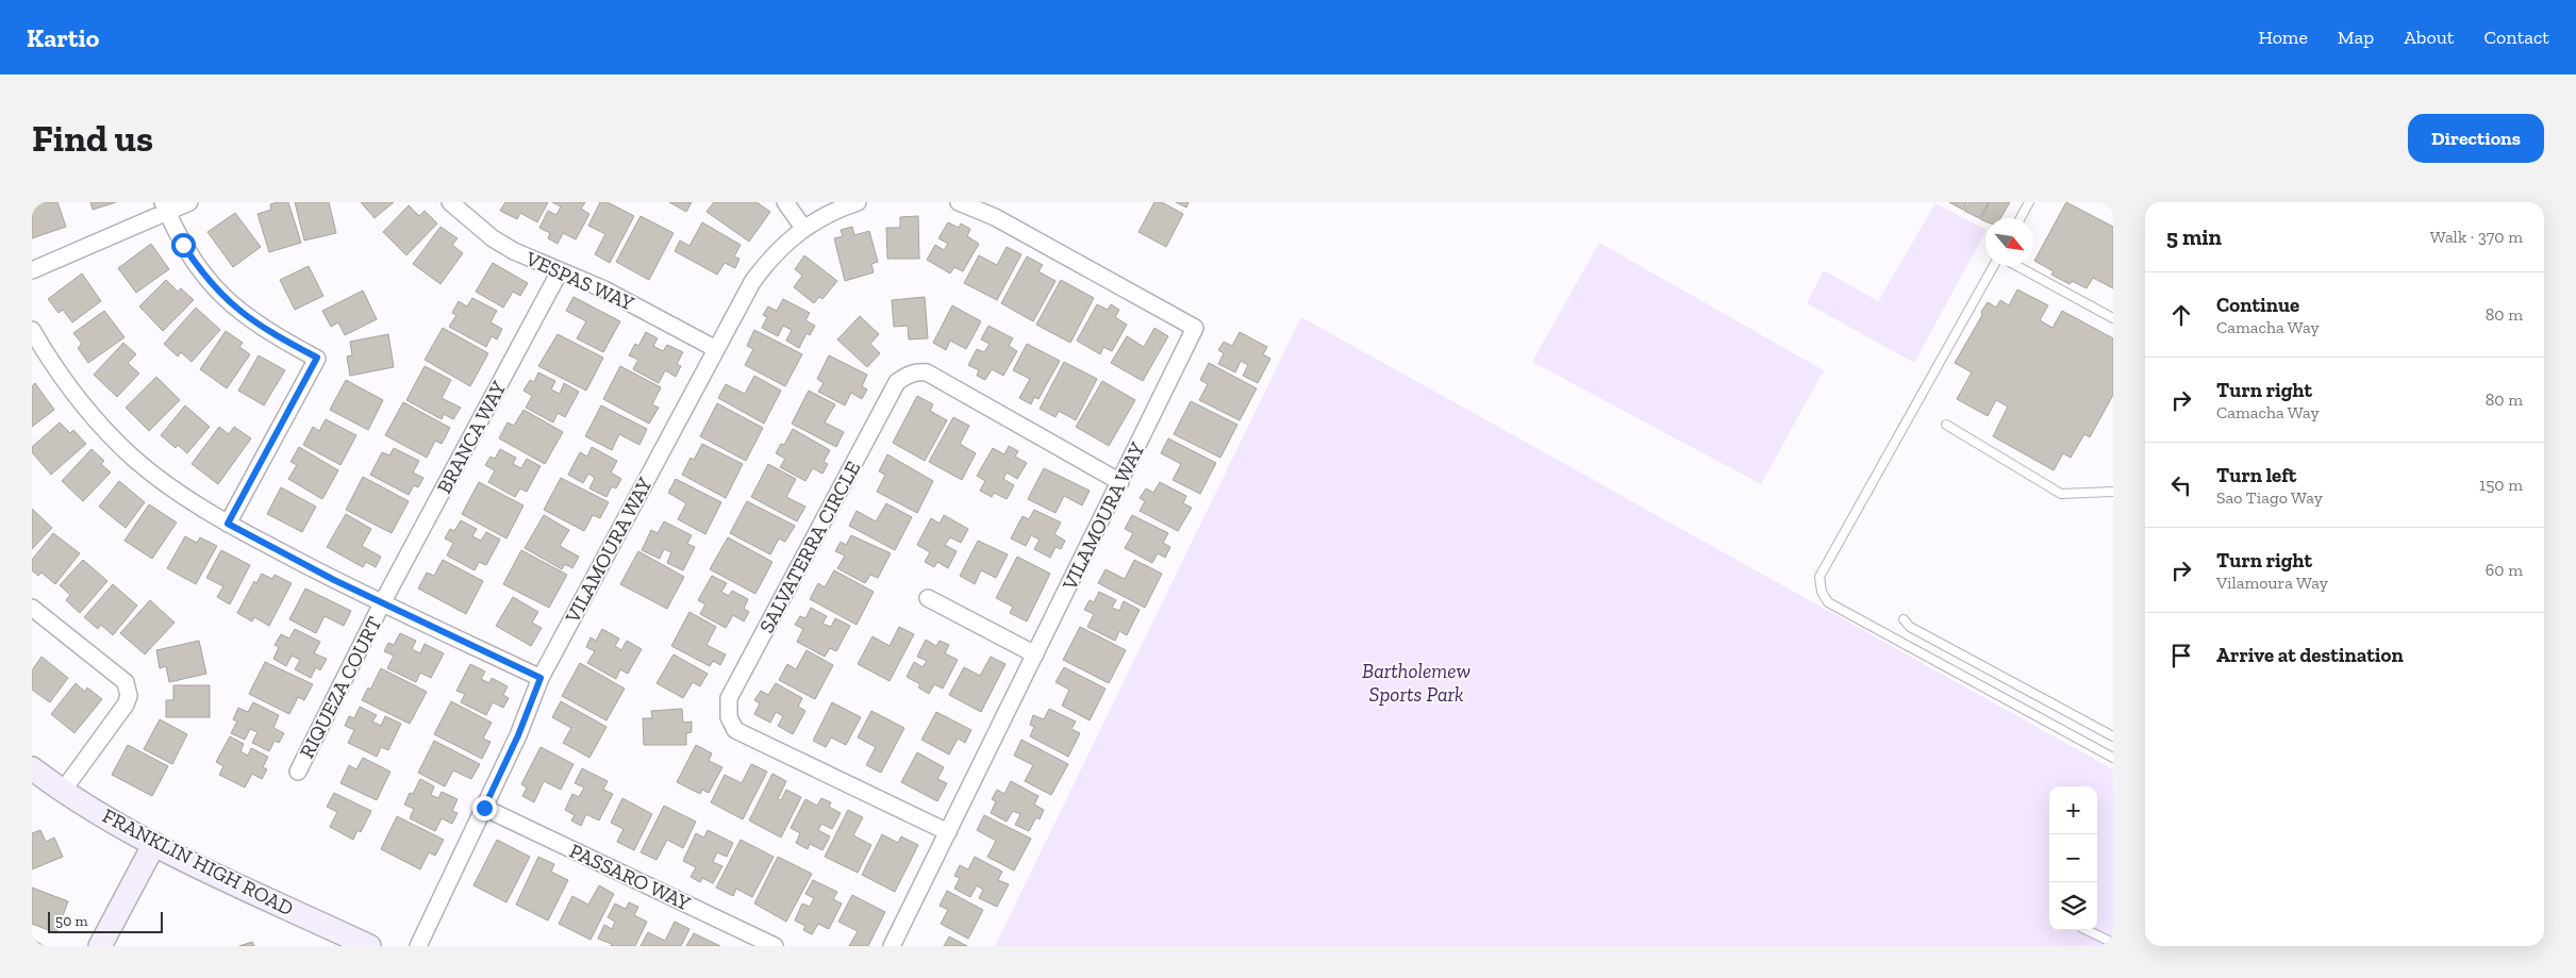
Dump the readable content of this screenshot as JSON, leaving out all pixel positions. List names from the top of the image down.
{
  "streets": {
    "street": [
      "VESPAS WAY",
      "BRANCA WAY",
      "VILAMOURA WAY",
      "SALVATERRA CIRCLE",
      "RIQUEZA COURT",
      "FRANKLIN HIGH ROAD",
      "PASSARO WAY"
    ]
  },
  "crossings": [
    ["VESPAS WAY", "BRANCA WAY"],
    ["VESPAS WAY", "VILAMOURA WAY"],
    ["BRANCA WAY", "RIQUEZA COURT"],
    ["VILAMOURA WAY", "SALVATERRA CIRCLE"],
    ["VILAMOURA WAY", "PASSARO WAY"]
  ],
  "parks": ["Bartholemew Sports Park"],
  "scale_bar": "50 m",
  "north": "bottom right",
  "page": {
    "header": "Kartio",
    "nav": [
      "Home",
      "Map",
      "About",
      "Contact"
    ],
    "buttons": "Directions",
    "title": "Find us",
    "heading": ["5 min", "Walk · 370 m"],
    "list": [
      ["Continue", "Camacha Way", "80 m"],
      ["Turn right", "Camacha Way", "80 m"],
      ["Turn left", "Sao Tiago Way", "150 m"],
      ["Turn right", "Vilamoura Way", "60 m"],
      "Arrive at destination"
    ],
    "map_buttons": ["+", "−"],
    "scale": "50 m"
  }
}
